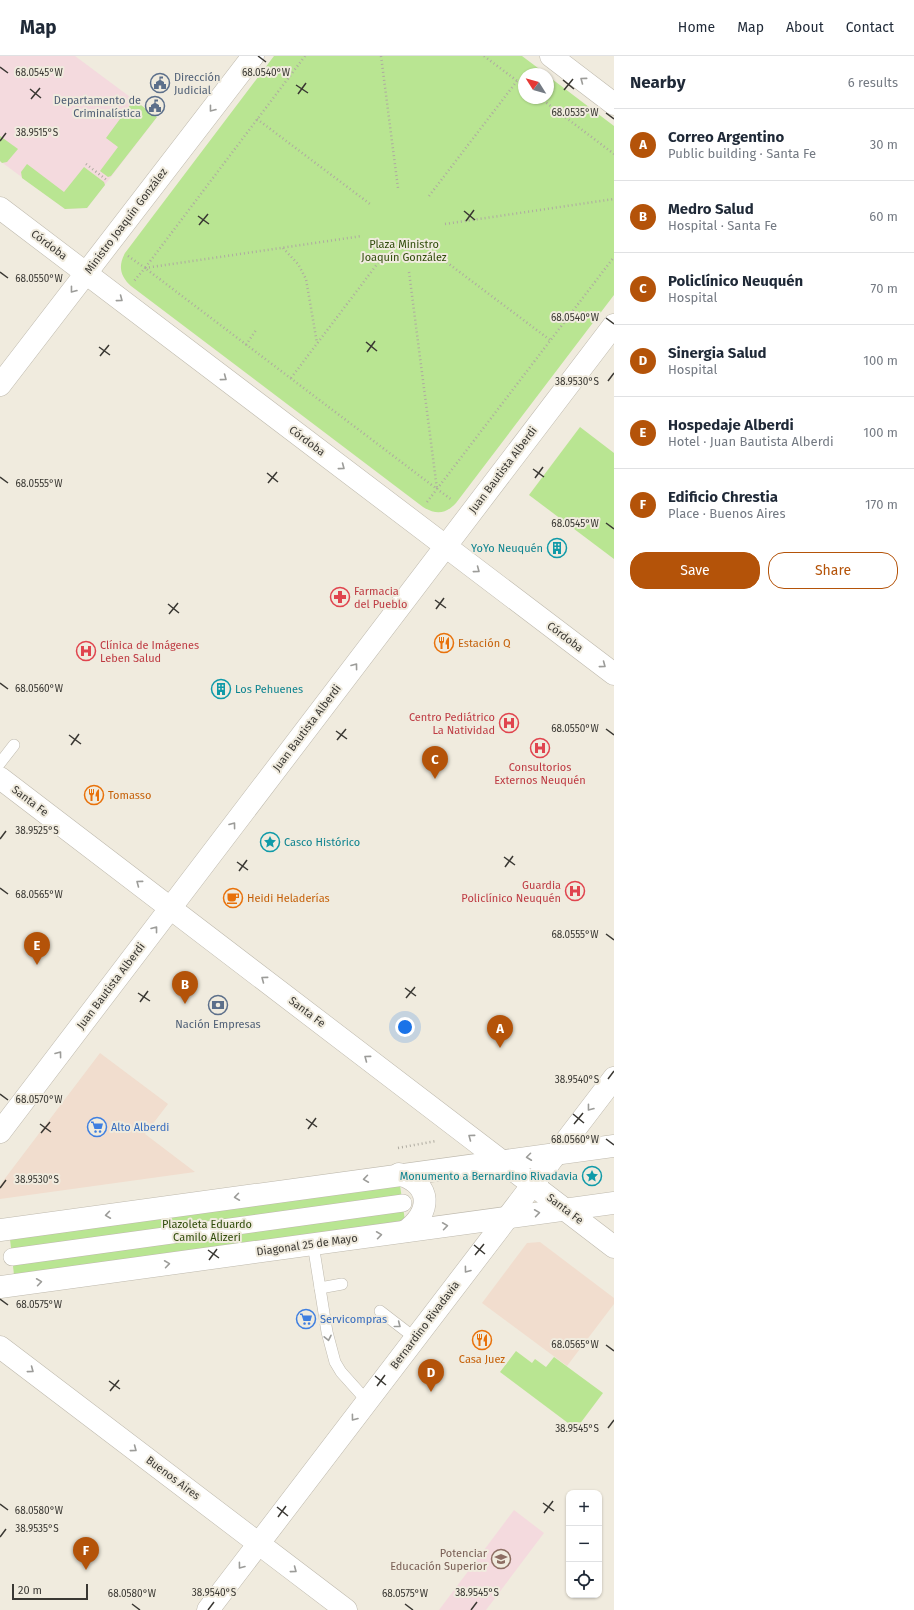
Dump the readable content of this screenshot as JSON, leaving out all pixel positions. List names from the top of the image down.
{
  "streets": {
    "street": [
      "Ministro Joaquín González",
      "Córdoba",
      "Juan Bautista Alberdi",
      "Santa Fe",
      "Diagonal 25 de Mayo",
      "Bernardino Rivadavia",
      "Buenos Aires"
    ]
  },
  "crossings": [
    ["Ministro Joaquín González", "Córdoba"],
    ["Córdoba", "Juan Bautista Alberdi"],
    ["Juan Bautista Alberdi", "Santa Fe"],
    ["Santa Fe", "Diagonal 25 de Mayo"],
    ["Santa Fe", "Bernardino Rivadavia"],
    ["Diagonal 25 de Mayo", "Bernardino Rivadavia"],
    ["Bernardino Rivadavia", "Buenos Aires"]
  ],
  "one_way": [
    "Ministro Joaquín González",
    "Córdoba",
    "Juan Bautista Alberdi",
    "Santa Fe",
    "Bernardino Rivadavia",
    "Buenos Aires"
  ],
  "parks": ["Plaza Ministro Joaquín González", "Plazoleta Eduardo Camilo Alizeri"],
  "places": {
    "public building": ["Dirección Judicial", "Departamento de Criminalística"],
    "building": ["YoYo Neuquén", "Los Pehuenes"],
    "pharmacy": ["Farmacia del Pueblo"],
    "restaurant": ["Estación Q", "Tomasso", "Casa Juez"],
    "hospital": [
      "Clínica de Imágenes Leben Salud",
      "Centro Pediátrico La Natividad",
      "Consultorios Externos Neuquén",
      "Guardia Policlínico Neuquén"
    ],
    "place": ["Casco Histórico", "Monumento a Bernardino Rivadavia"],
    "cafe": ["Heidi Heladerías"],
    "bank": ["Nación Empresas"],
    "supermarket": ["Alto Alberdi", "Servicompras"],
    "school or university": ["Potenciar Educación Superior"]
  },
  "scale_bar": "20 m",
  "north": "top left",
  "page": {
    "header": "Map",
    "nav": [
      "Home",
      "Map",
      "About",
      "Contact"
    ],
    "heading": ["Nearby", "6 results"],
    "list": [
      {
        "mark": "A",
        "name": "Correo Argentino",
        "note": "Public building · Santa Fe",
        "value": "30 m"
      },
      {
        "mark": "B",
        "name": "Medro Salud",
        "note": "Hospital · Santa Fe",
        "value": "60 m"
      },
      {
        "mark": "C",
        "name": "Policlínico Neuquén",
        "note": "Hospital",
        "value": "70 m"
      },
      {
        "mark": "D",
        "name": "Sinergia Salud",
        "note": "Hospital",
        "value": "100 m"
      },
      {
        "mark": "E",
        "name": "Hospedaje Alberdi",
        "note": "Hotel · Juan Bautista Alberdi",
        "value": "100 m"
      },
      {
        "mark": "F",
        "name": "Edificio Chrestia",
        "note": "Place · Buenos Aires",
        "value": "170 m"
      }
    ],
    "buttons": ["Save", "Share"],
    "pins": [
      "C",
      "E",
      "B",
      "A",
      "D",
      "F"
    ],
    "map_buttons": ["+", "−"],
    "scale": "20 m"
  },
  "coordinates": [
    "68.0540°W",
    "68.0545°W",
    "68.0535°W",
    "38.9515°S",
    "68.0550°W",
    "38.9530°S",
    "68.0555°W",
    "68.0560°W",
    "38.9525°S",
    "68.0565°W",
    "38.9540°S",
    "68.0570°W",
    "68.0575°W",
    "38.9545°S",
    "68.0580°W",
    "38.9535°S"
  ]
}
